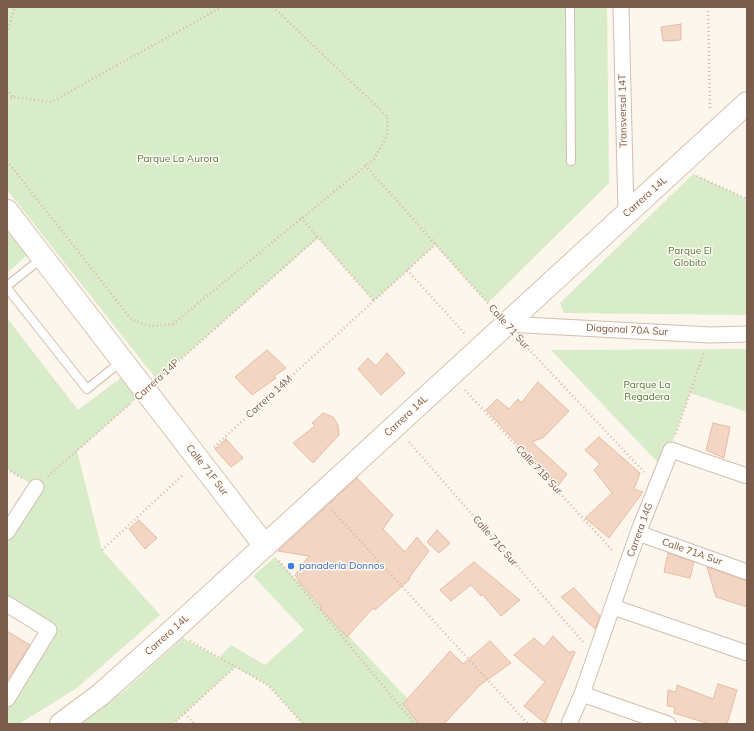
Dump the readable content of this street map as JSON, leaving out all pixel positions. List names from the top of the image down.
{
  "streets": {
    "street": [
      "Transversal 14T",
      "Carrera 14L",
      "Diagonal 70A Sur",
      "Calle 71F Sur",
      "Carrera 14G",
      "Calle 71A Sur"
    ],
    "path": [
      "Calle 71 Sur",
      "Carrera 14P",
      "Carrera 14M",
      "Calle 71B Sur",
      "Calle 71C Sur"
    ]
  },
  "crossings": [
    ["Transversal 14T", "Carrera 14L"],
    ["Carrera 14L", "Calle 71 Sur"],
    ["Carrera 14L", "Diagonal 70A Sur"],
    ["Carrera 14L", "Calle 71F Sur"],
    ["Carrera 14L", "Calle 71B Sur"],
    ["Carrera 14L", "Calle 71C Sur"],
    ["Calle 71 Sur", "Diagonal 70A Sur"],
    ["Calle 71 Sur", "Carrera 14M"],
    ["Calle 71 Sur", "Carrera 14G"],
    ["Carrera 14P", "Calle 71F Sur"],
    ["Carrera 14M", "Calle 71F Sur"],
    ["Calle 71B Sur", "Carrera 14G"],
    ["Carrera 14G", "Calle 71C Sur"],
    ["Carrera 14G", "Calle 71A Sur"]
  ],
  "parks": ["Parque La Aurora", "Parque El Globito", "Parque La Regadera"],
  "places": ["panadería Donnos"]
}
